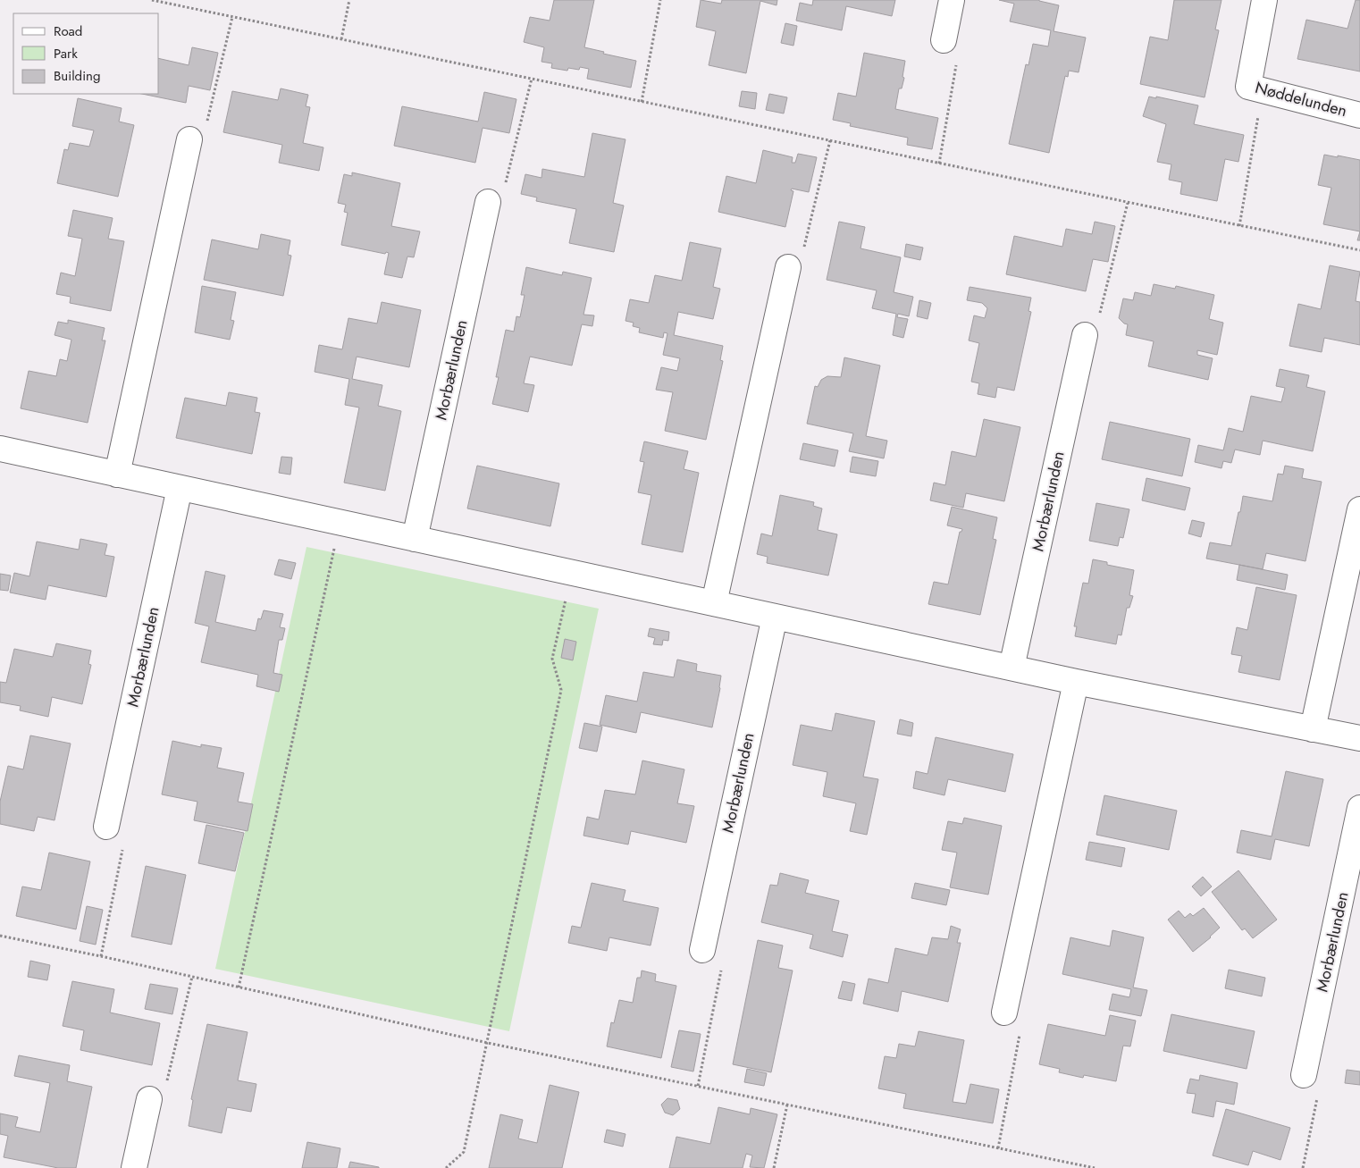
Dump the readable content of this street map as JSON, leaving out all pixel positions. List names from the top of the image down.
{
  "streets": {
    "street": ["Nøddelunden", "Morbærlunden"]
  },
  "legend": ["Road", "Park", "Building"]
}
